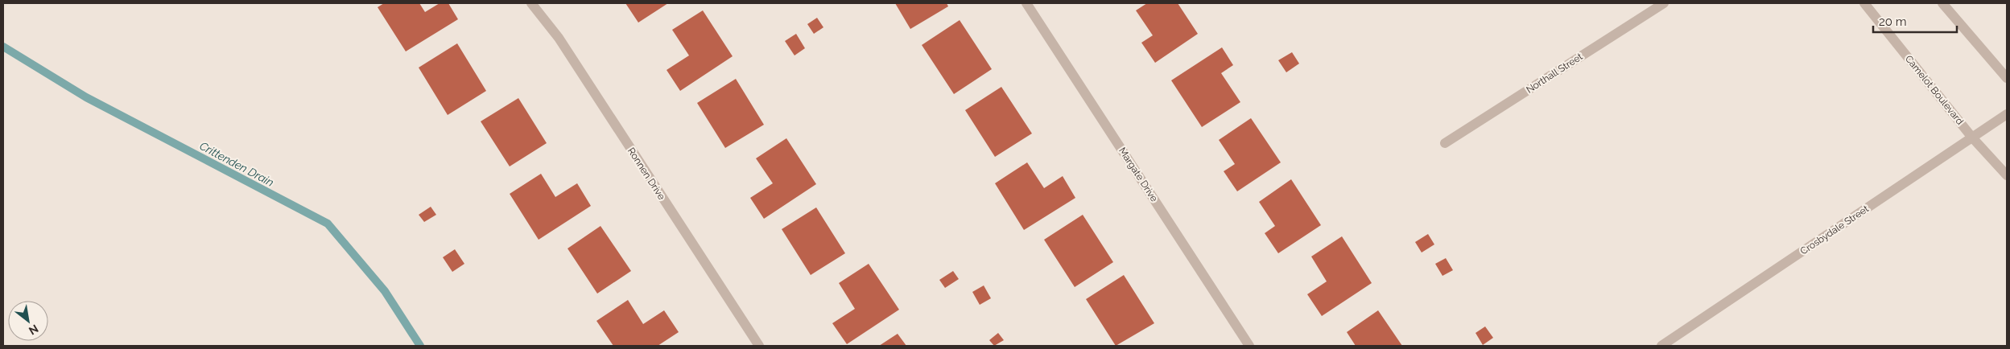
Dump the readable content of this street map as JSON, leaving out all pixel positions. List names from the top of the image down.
{
  "streets": {
    "street": [
      "Northall Street",
      "Camelot Boulevard",
      "Ronnen Drive",
      "Margate Drive",
      "Crosbydale Street"
    ]
  },
  "crossings": [
    ["Camelot Boulevard", "Crosbydale Street"]
  ],
  "water": ["Crittenden Drain"],
  "scale_bar": "20 m",
  "north": "bottom right"
}
